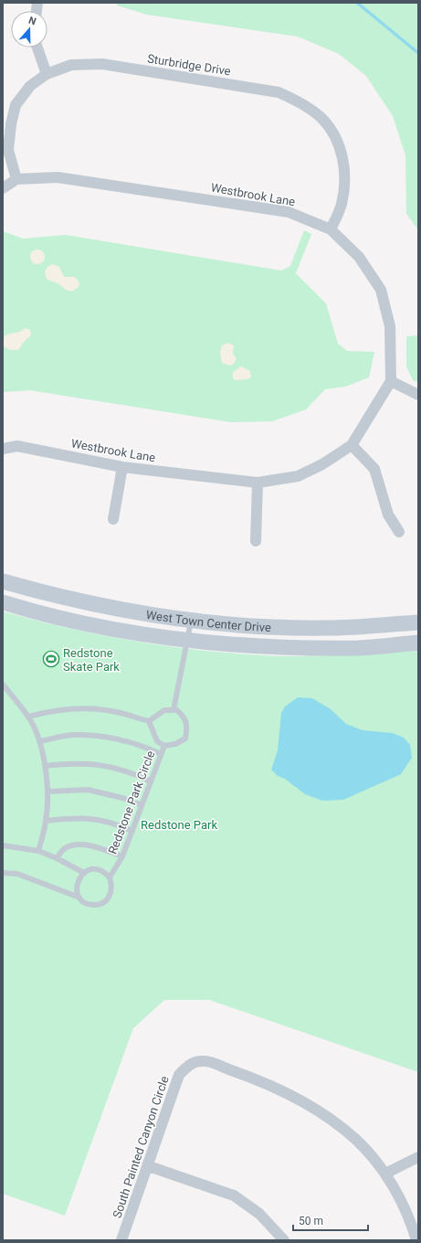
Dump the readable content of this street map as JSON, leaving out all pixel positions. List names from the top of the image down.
{
  "streets": {
    "street": [
      "Sturbridge Drive",
      "Westbrook Lane",
      "West Town Center Drive",
      "South Painted Canyon Circle"
    ],
    "lane": ["Redstone Park Circle"]
  },
  "crossings": [
    ["Sturbridge Drive", "Westbrook Lane"]
  ],
  "parks": ["Redstone Park"],
  "places": {
    "sports": ["Redstone Skate Park"]
  },
  "scale_bar": "50 m",
  "north": "top"
}
